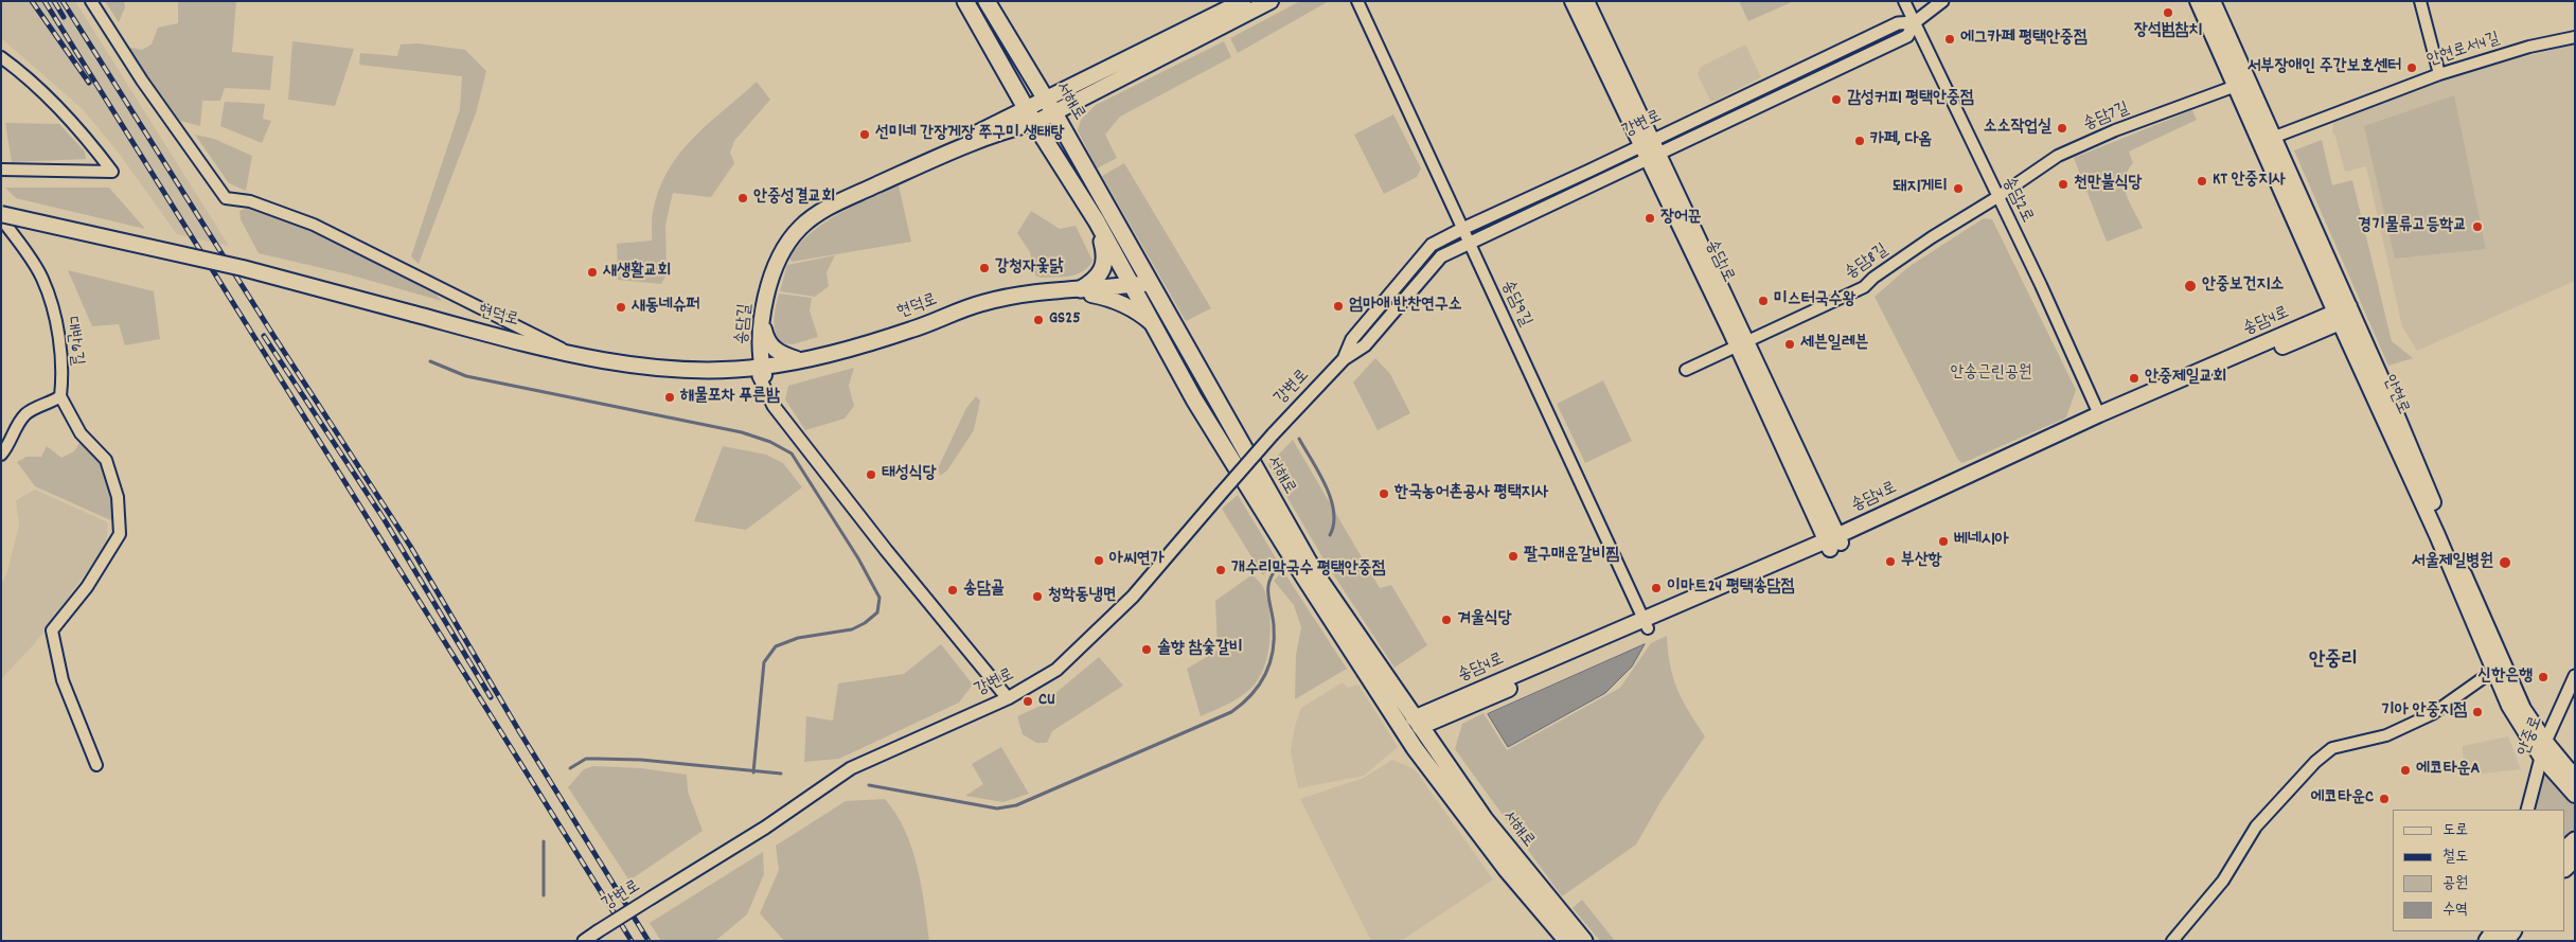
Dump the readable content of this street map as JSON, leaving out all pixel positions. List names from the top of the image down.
{
  "streets": {
    "main road": [
      "서해로",
      "송담1로",
      "현덕로",
      "송담4로",
      "송담길",
      "안현로"
    ],
    "street": [
      "안현로서4길",
      "송담7길",
      "강변로",
      "송담2로",
      "송담8길",
      "송담9길",
      "대반6길",
      "안중로"
    ]
  },
  "crossings": [
    ["안현로서4길", "안현로"],
    ["서해로", "현덕로"],
    ["서해로", "송담4로"],
    ["서해로", "송담길"],
    ["송담7길", "송담2로"],
    ["송담7길", "송담8길"],
    ["송담7길", "안현로"],
    ["강변로", "송담2로"],
    ["강변로", "송담1로"],
    ["강변로", "송담9길"],
    ["송담2로", "송담8길"],
    ["송담2로", "송담4로"],
    ["송담1로", "송담8길"],
    ["송담1로", "송담4로"],
    ["송담9길", "송담4로"],
    ["현덕로", "송담길"],
    ["현덕로", "대반6길"],
    ["송담4로", "안현로"],
    ["안현로", "안중로"]
  ],
  "districts": ["안중리"],
  "parks": ["안송근린공원"],
  "places": [
    "장석범참치",
    "에그카페 평택안중점",
    "서부장애인 주간보호센터",
    "감성커피 평택안중점",
    "소소작업실",
    "선미네 간장게장 쭈구미 생태탕",
    "카페, 다옴",
    "KT 안중지사",
    "천만불식당",
    "돼지게티",
    "안중성결교회",
    "장어꾼",
    "경기물류고등학교",
    "강청자옻닭",
    "새생활교회",
    "안중보건지소",
    "미스터국수왕",
    "엄마애 반찬연구소",
    "새동네슈퍼",
    "GS25",
    "세븐일레븐",
    "안중제일교회",
    "해물포차 푸른밤",
    "태성식당",
    "한국농어촌공사 평택지사",
    "베네시아",
    "팔구매운갈비찜",
    "아씨연가",
    "부산항",
    "서울제일병원",
    "개수리막국수 평택안중점",
    "이마트24 평택송담점",
    "송담골",
    "청학동냉면",
    "겨울식당",
    "솔향 참숯갈비",
    "신한은행",
    "CU",
    "기아 안중지점",
    "에코타운A",
    "에코타운C"
  ],
  "legend": [
    "도로",
    "철도",
    "공원",
    "수역"
  ]
}
